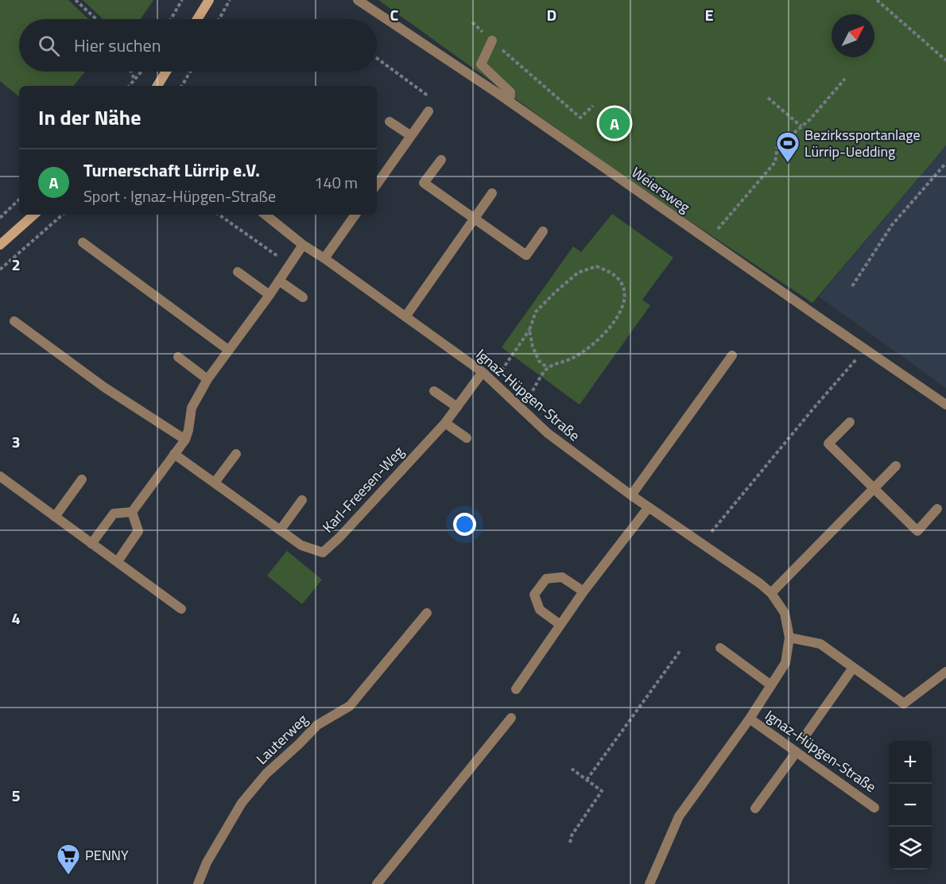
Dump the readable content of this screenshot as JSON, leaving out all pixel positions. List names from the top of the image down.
{
  "streets": {
    "street": [
      "Weiersweg",
      "Ignaz-Hüpgen-Straße",
      "Karl-Freesen-Weg",
      "Lauterweg"
    ]
  },
  "crossings": [
    ["Ignaz-Hüpgen-Straße", "Karl-Freesen-Weg"]
  ],
  "places": {
    "sports": ["Bezirkssportanlage Lürrip-Uedding"],
    "supermarket": ["PENNY"]
  },
  "north": "top right",
  "page": {
    "search": "Hier suchen",
    "heading": "In der Nähe",
    "pins": "A",
    "list": [
      {
        "mark": "A",
        "name": "Turnerschaft Lürrip e.V.",
        "note": "Sport · Ignaz-Hüpgen-Straße",
        "value": "140 m"
      }
    ],
    "map_buttons": ["+", "−"]
  },
  "grid": {
    "columns": ["C", "D", "E"],
    "rows": [
      "2",
      "3",
      "4",
      "5"
    ]
  }
}
